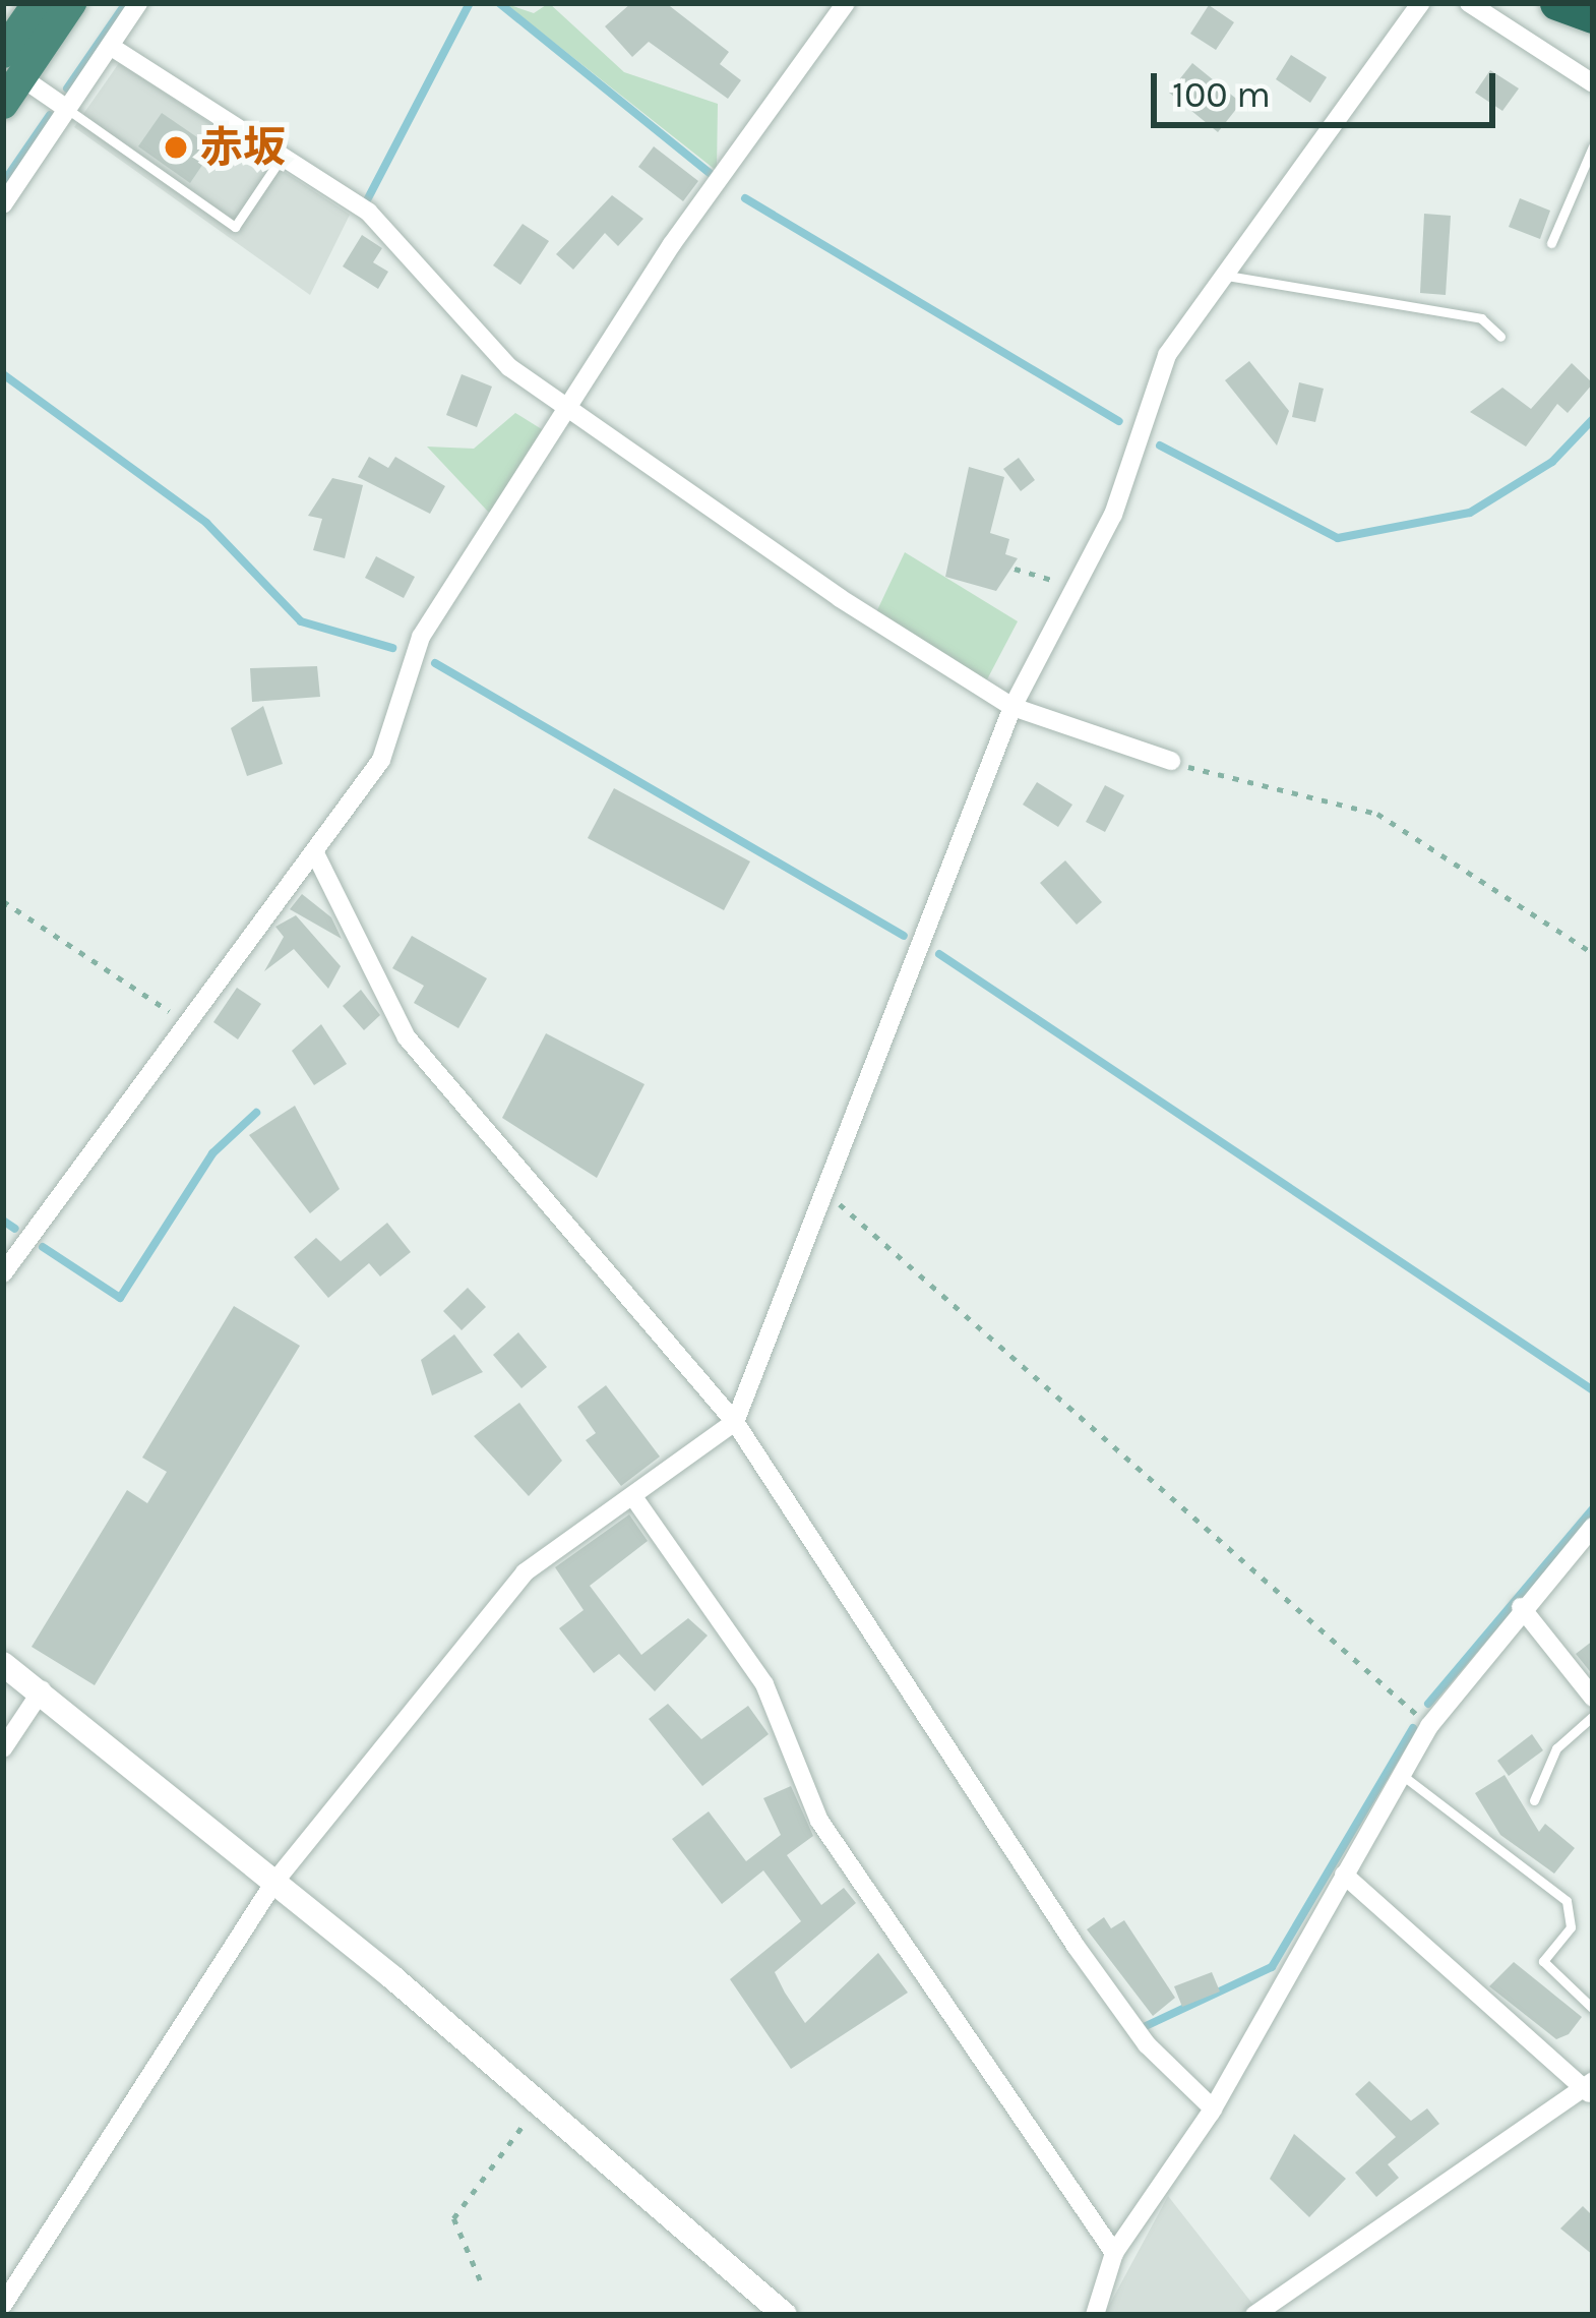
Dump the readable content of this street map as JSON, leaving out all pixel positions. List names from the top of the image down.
{
  "places": ["赤坂"],
  "scale_bar": "100 m"
}
